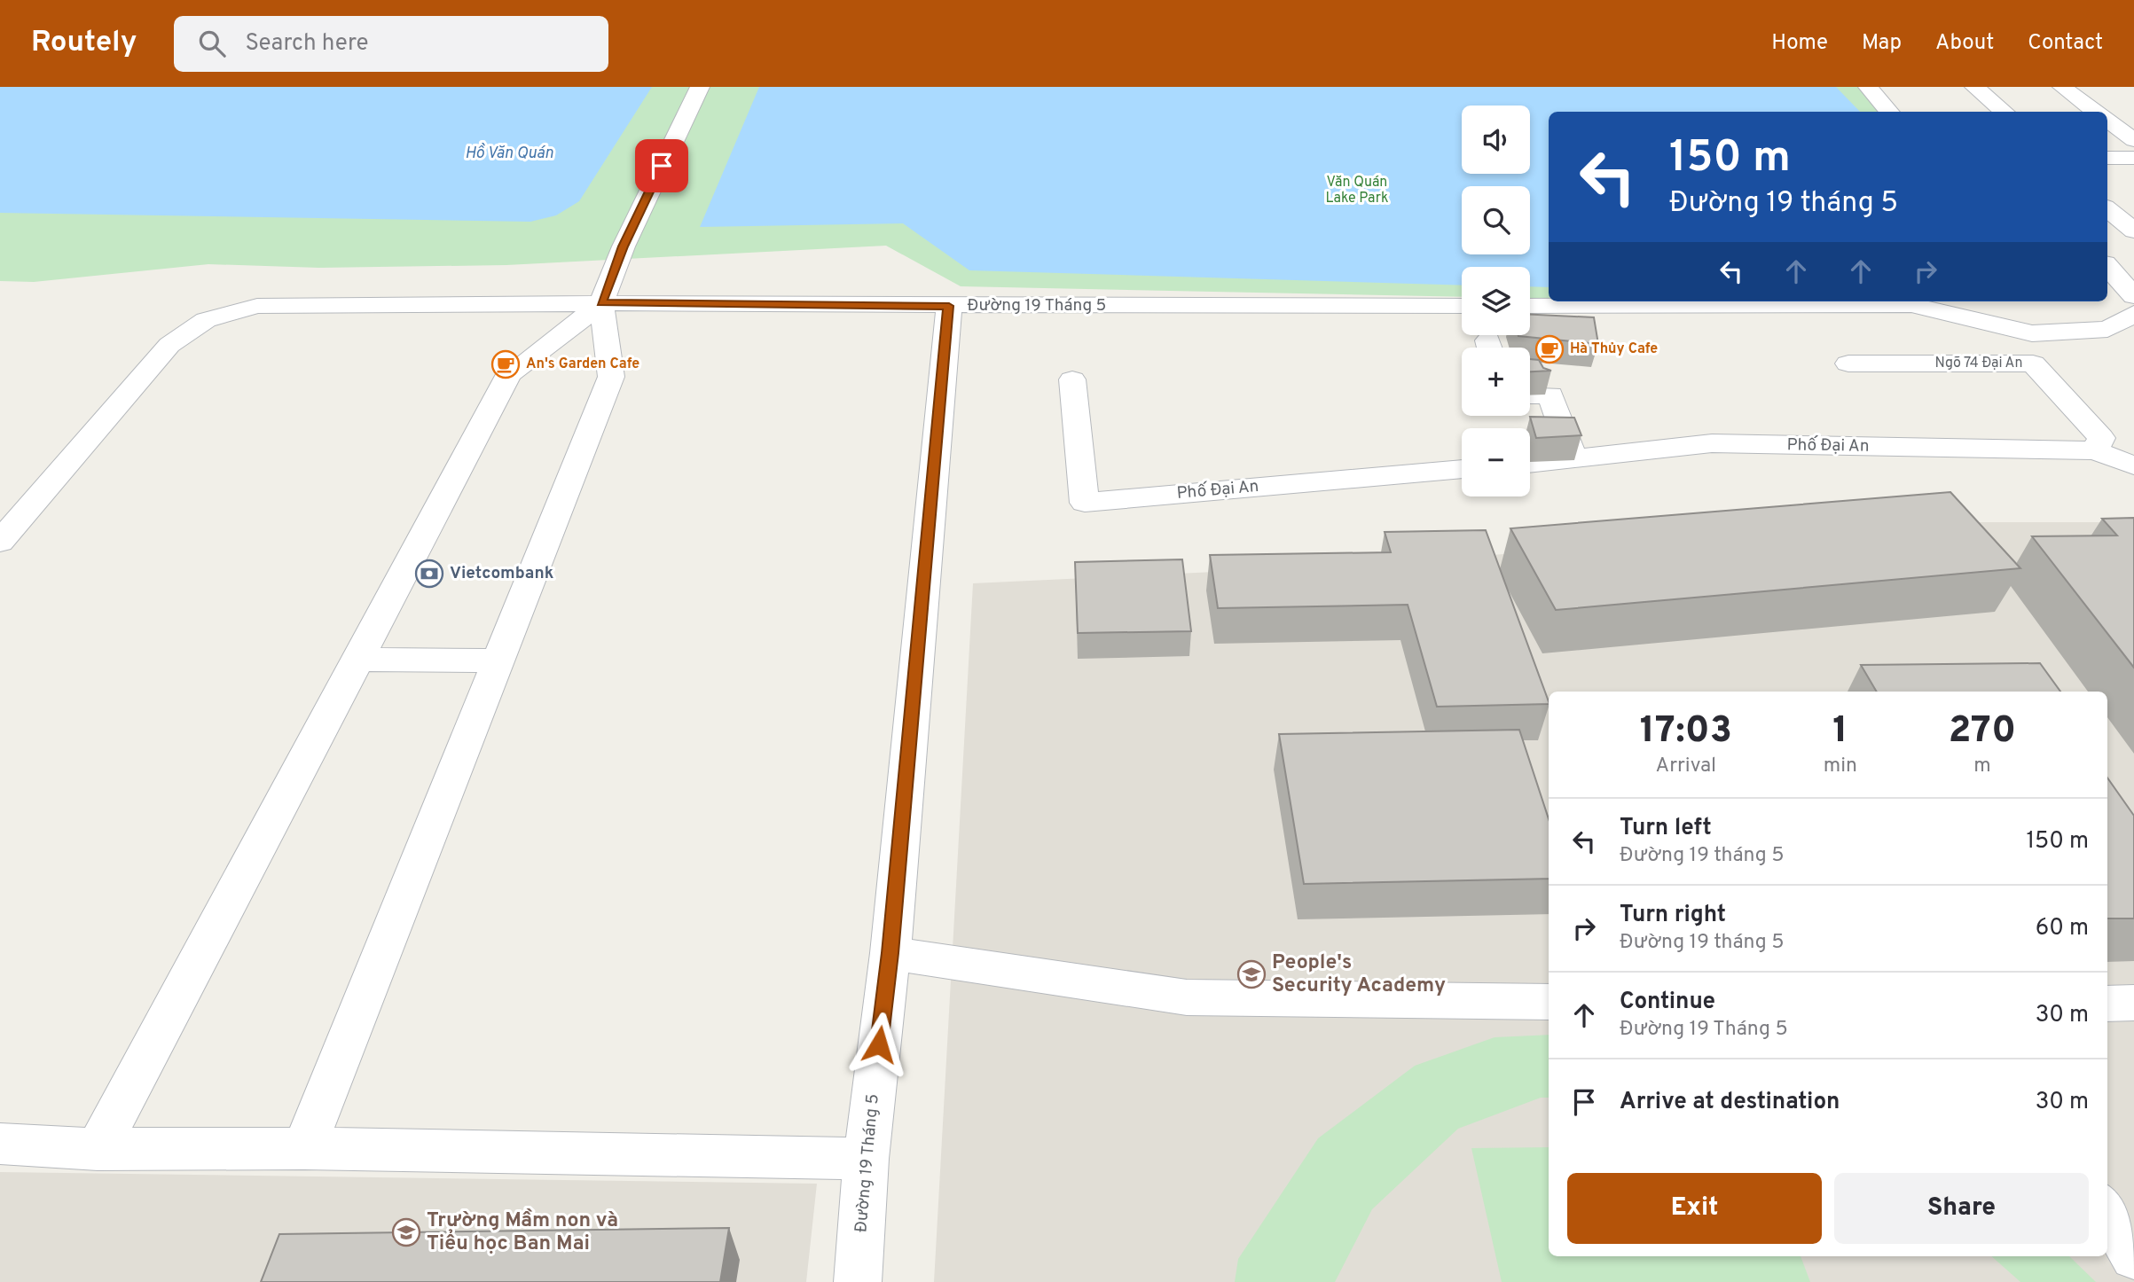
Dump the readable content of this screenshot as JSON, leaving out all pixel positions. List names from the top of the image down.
{
  "streets": {
    "street": ["Đường 19 Tháng 5", "Ngõ 74 Đại An", "Phố Đại An"]
  },
  "crossings": [
    ["Ngõ 74 Đại An", "Phố Đại An"]
  ],
  "water": ["Hồ Văn Quán"],
  "parks": ["Văn Quán Lake Park"],
  "places": {
    "cafe": ["Hà Thủy Cafe", "An's Garden Cafe"],
    "bank": ["Vietcombank"],
    "school or university": ["People's Security Academy", "Trường Mầm non và Tiểu học Ban Mai"]
  },
  "page": {
    "header": "Routely",
    "search": "Search here",
    "nav": [
      "Home",
      "Map",
      "About",
      "Contact"
    ],
    "map_buttons": ["+", "−"],
    "turn": ["150 m", "Đường 19 tháng 5"],
    "eta": [
      "17:03",
      "Arrival",
      "1",
      "min",
      "270",
      "m"
    ],
    "list": [
      {
        "name": "Turn left",
        "note": "Đường 19 tháng 5",
        "value": "150 m"
      },
      {
        "name": "Turn right",
        "note": "Đường 19 tháng 5",
        "value": "60 m"
      },
      {
        "name": "Continue",
        "note": "Đường 19 Tháng 5",
        "value": "30 m"
      },
      {
        "name": "Arrive at destination",
        "value": "30 m"
      }
    ],
    "buttons": ["Exit", "Share"]
  }
}
